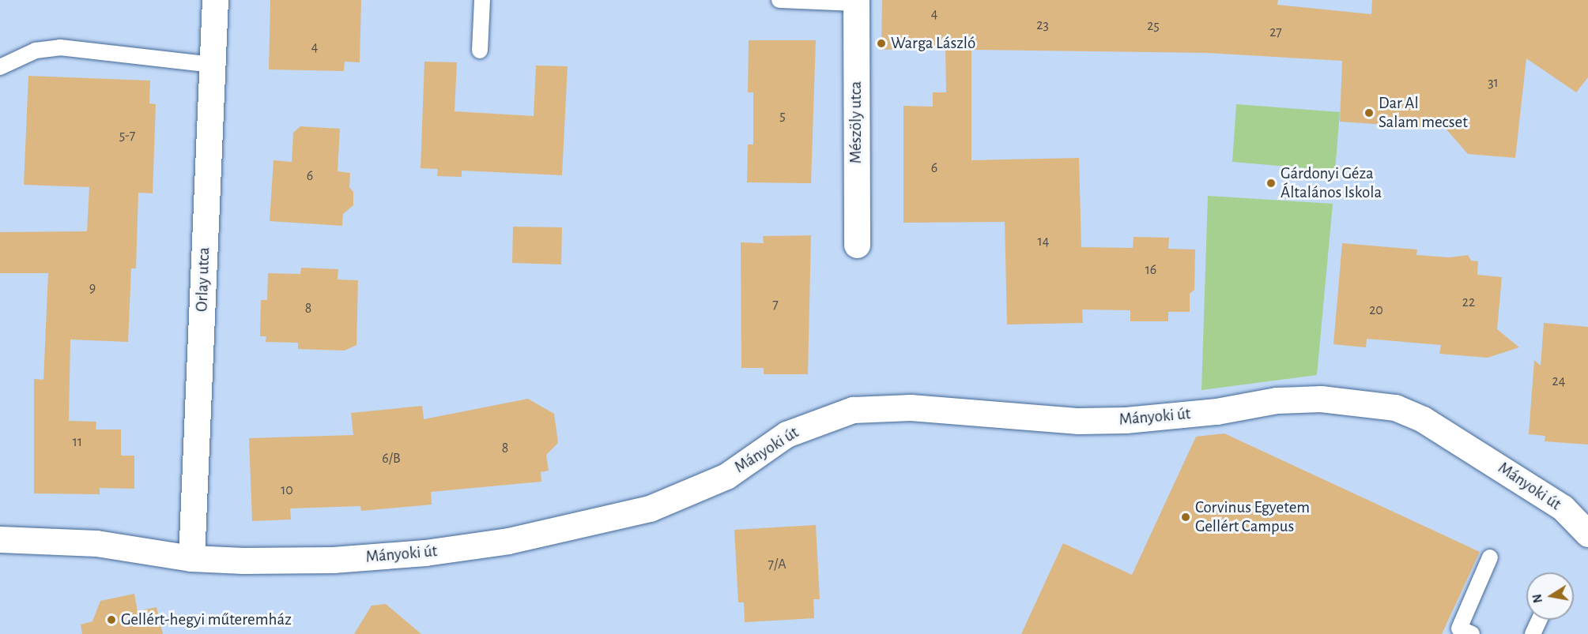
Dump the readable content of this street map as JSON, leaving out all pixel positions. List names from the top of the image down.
{
  "streets": {
    "street": ["Mészöly utca", "Orlay utca", "Mányoki út"]
  },
  "crossings": [
    ["Orlay utca", "Mányoki út"]
  ],
  "places": [
    "Warga László",
    "Dar Al Salam mecset",
    "Gárdonyi Géza Általános Iskola",
    "Corvinus Egyetem Gellért Campus",
    "Gellért-hegyi műteremház"
  ],
  "house_numbers": [
    "4",
    "23",
    "25",
    "27",
    "4",
    "31",
    "5",
    "5-7",
    "6",
    "6",
    "14",
    "16",
    "9",
    "22",
    "7",
    "8",
    "20",
    "24",
    "11",
    "8",
    "6/B",
    "10",
    "7/A"
  ],
  "north": "left"
}
